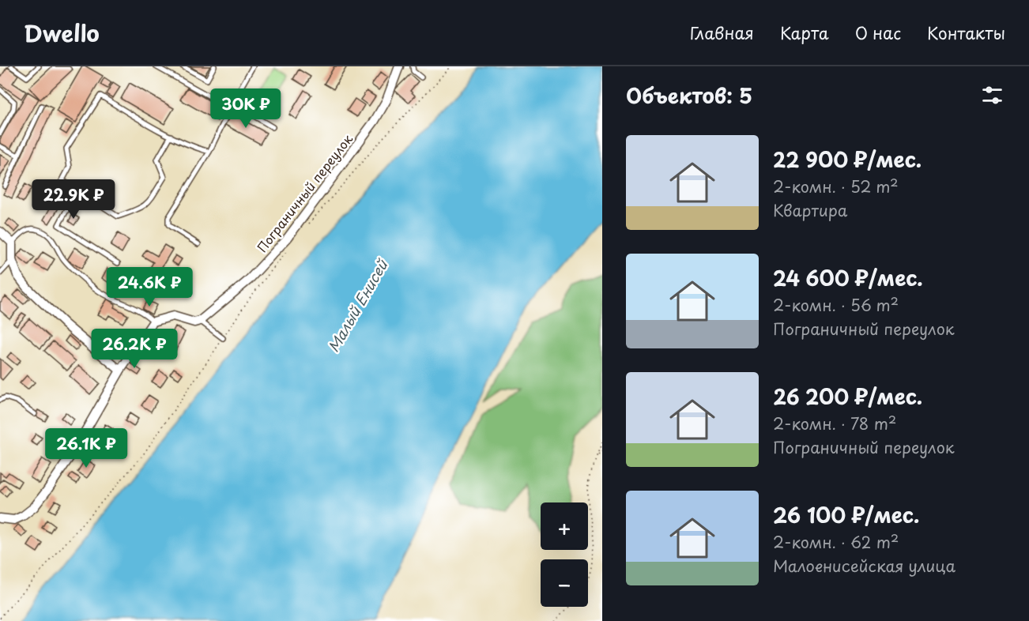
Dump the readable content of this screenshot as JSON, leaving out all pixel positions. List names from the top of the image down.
{
  "streets": {
    "street": ["Пограничный переулок"]
  },
  "water": ["Малый Енисей"],
  "page": {
    "header": "Dwello",
    "nav": [
      "Главная",
      "Карта",
      "О нас",
      "Контакты"
    ],
    "heading": "Объектов: 5",
    "price": [
      "30K ₽",
      "22.9K ₽",
      "24.6K ₽",
      "26.2K ₽",
      "26.1K ₽"
    ],
    "list": [
      {
        "name": "22 900 ₽/мес.",
        "note": "2-комн. · 52 m² · Квартира"
      },
      {
        "name": "24 600 ₽/мес.",
        "note": "2-комн. · 56 m² · Пограничный переулок"
      },
      {
        "name": "26 200 ₽/мес.",
        "note": "2-комн. · 78 m² · Пограничный переулок"
      },
      {
        "name": "26 100 ₽/мес.",
        "note": "2-комн. · 62 m² · Малоенисейская улица"
      }
    ],
    "map_buttons": ["+", "−"]
  }
}
